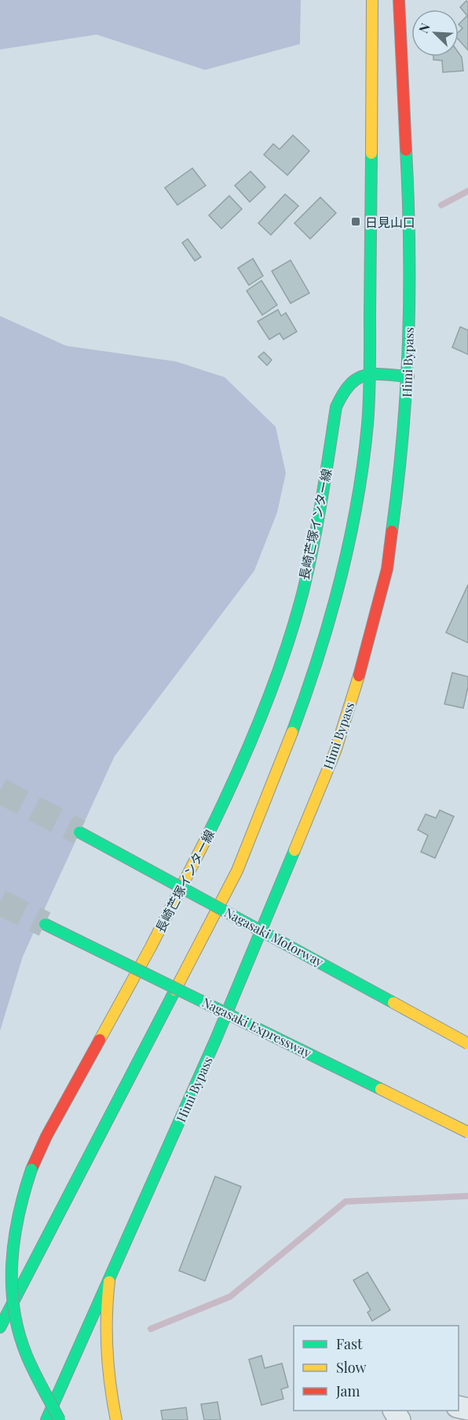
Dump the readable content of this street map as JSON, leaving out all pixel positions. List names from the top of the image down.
{
  "streets": {
    "main road": [
      "Himi Bypass",
      "長崎芒塚インター線",
      "Nagasaki Motorway",
      "Nagasaki Expressway"
    ]
  },
  "crossings": [
    ["Himi Bypass", "長崎芒塚インター線"]
  ],
  "places": {
    "transit": ["日見山口"]
  },
  "legend": ["Fast", "Slow", "Jam"],
  "north": "top left"
}
